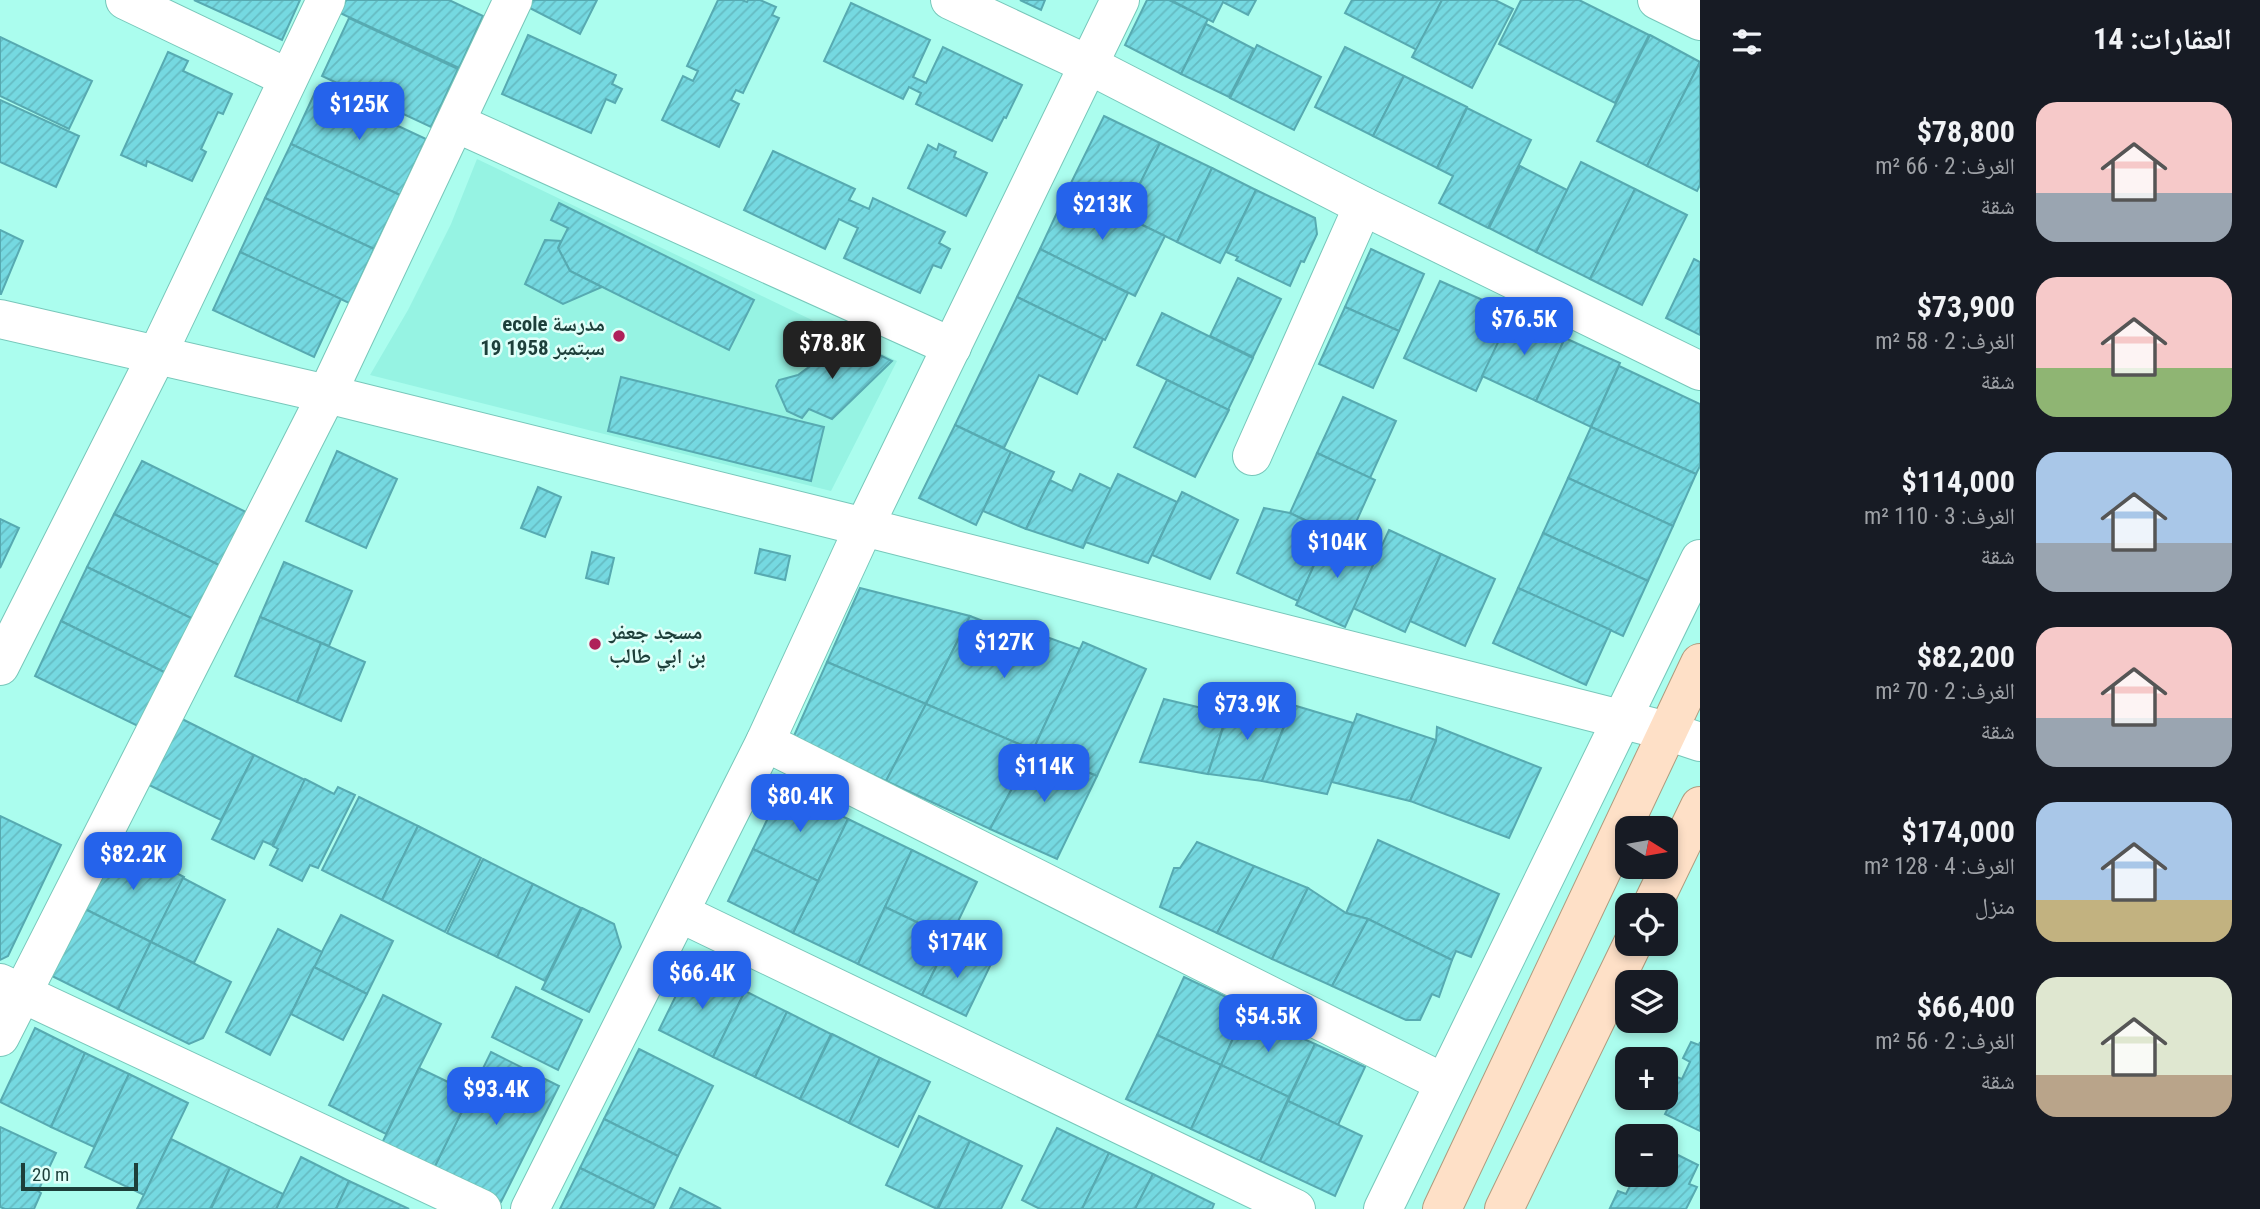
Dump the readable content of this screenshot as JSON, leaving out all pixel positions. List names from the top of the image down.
{
  "places": ["ecole مدرسة 19 سبتمبر 1958", "مسجد جعفر بن ابي طالب"],
  "scale_bar": "20 m",
  "north": "right",
  "page": {
    "heading": "العقارات: 14",
    "price": [
      "$125K",
      "$213K",
      "$76.5K",
      "$78.8K",
      "$104K",
      "$127K",
      "$73.9K",
      "$114K",
      "$80.4K",
      "$82.2K",
      "$174K",
      "$66.4K",
      "$54.5K",
      "$93.4K"
    ],
    "list": [
      {
        "name": "$78,800",
        "note": "الغرف: 2 · 66 m² · شقة"
      },
      {
        "name": "$73,900",
        "note": "الغرف: 2 · 58 m² · شقة"
      },
      {
        "name": "$114,000",
        "note": "الغرف: 3 · 110 m² · شقة"
      },
      {
        "name": "$82,200",
        "note": "الغرف: 2 · 70 m² · شقة"
      },
      {
        "name": "$174,000",
        "note": "الغرف: 4 · 128 m² · منزل"
      },
      {
        "name": "$66,400",
        "note": "الغرف: 2 · 56 m² · شقة"
      }
    ],
    "map_buttons": ["+", "−"],
    "scale": "20 m"
  }
}
